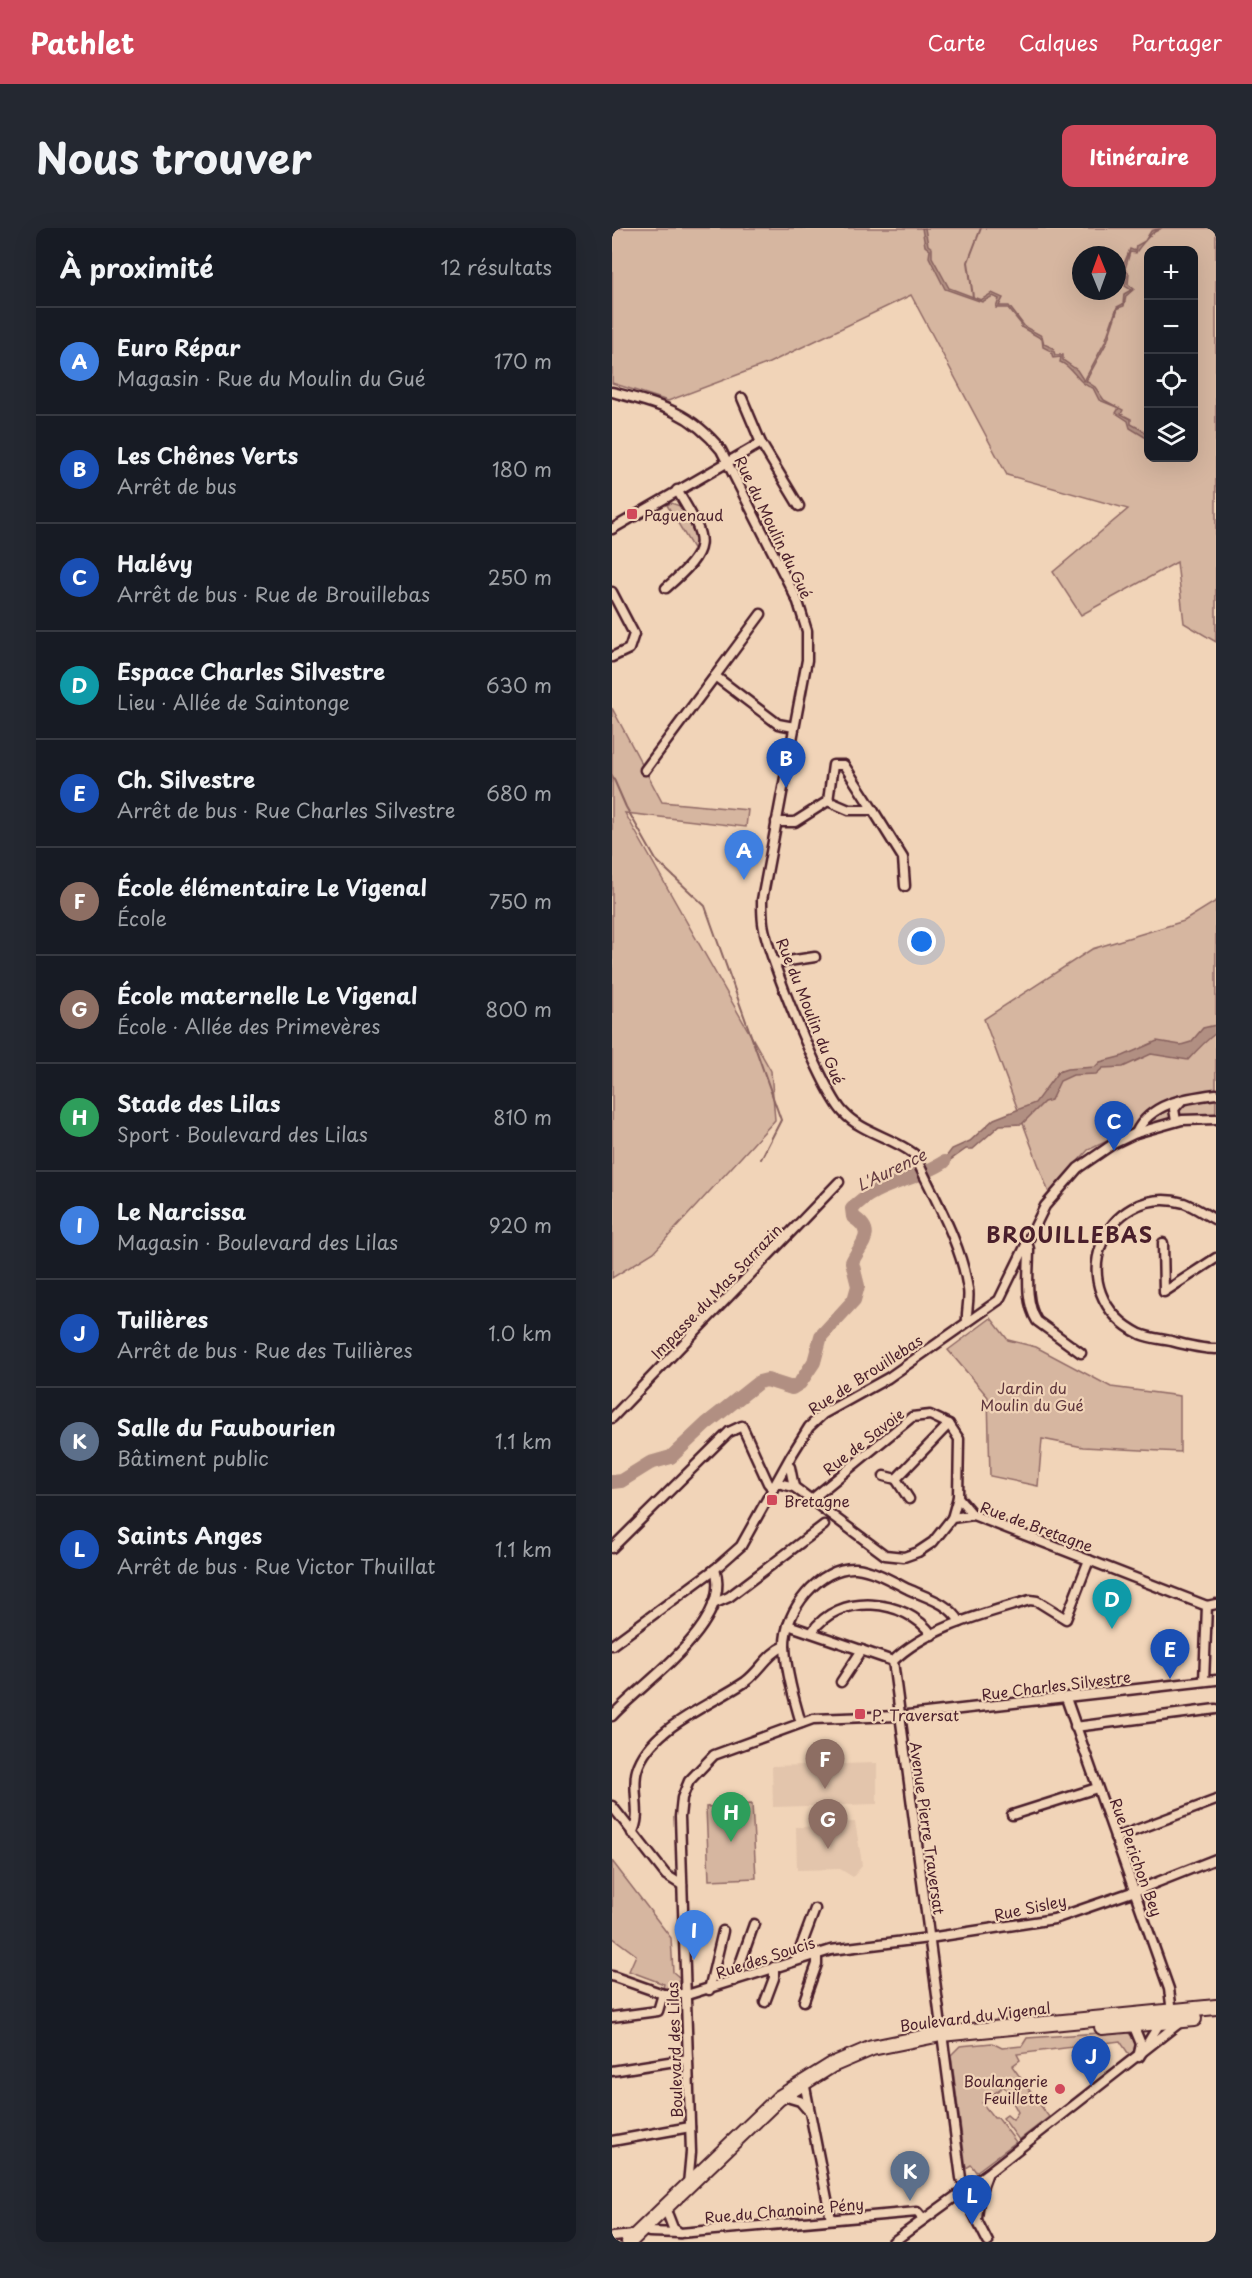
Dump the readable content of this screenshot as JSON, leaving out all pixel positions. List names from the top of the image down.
{
  "streets": {
    "main road": ["Boulevard du Vigenal"],
    "street": [
      "Rue du Moulin du Gué",
      "Impasse du Mas Sarrazin",
      "Rue de Brouillebas",
      "Rue de Savoie",
      "Rue de Bretagne",
      "Rue Charles Silvestre",
      "Avenue Pierre Traversat",
      "Rue Perichon Bey",
      "Rue Sisley",
      "Rue des Soucis",
      "Boulevard des Lilas",
      "Rue du Chanoine Pény"
    ]
  },
  "crossings": [
    ["Rue du Moulin du Gué", "Rue de Brouillebas"],
    ["Rue Charles Silvestre", "Avenue Pierre Traversat"],
    ["Rue Charles Silvestre", "Rue Perichon Bey"],
    ["Rue Charles Silvestre", "Boulevard des Lilas"],
    ["Avenue Pierre Traversat", "Rue Sisley"],
    ["Avenue Pierre Traversat", "Rue des Soucis"],
    ["Avenue Pierre Traversat", "Boulevard du Vigenal"],
    ["Avenue Pierre Traversat", "Boulevard des Lilas"],
    ["Rue Perichon Bey", "Rue Sisley"],
    ["Rue Perichon Bey", "Boulevard du Vigenal"],
    ["Rue Sisley", "Rue des Soucis"],
    ["Rue des Soucis", "Boulevard des Lilas"],
    ["Boulevard du Vigenal", "Boulevard des Lilas"],
    ["Boulevard du Vigenal", "Rue du Chanoine Pény"]
  ],
  "districts": ["BROUILLEBAS"],
  "water": ["L'Aurence"],
  "parks": ["Jardin du Moulin du Gué"],
  "places": {
    "transit": ["Paguenaud", "Bretagne", "P. Traversat"],
    "other": ["Boulangerie Feuillette"]
  },
  "north": "top",
  "page": {
    "header": "Pathlet",
    "nav": ["Carte", "Calques", "Partager"],
    "title": "Nous trouver",
    "buttons": "Itinéraire",
    "heading": ["À proximité", "12 résultats"],
    "map_buttons": ["+", "−"],
    "list": [
      {
        "mark": "A",
        "name": "Euro Répar",
        "note": "Magasin · Rue du Moulin du Gué",
        "value": "170 m"
      },
      {
        "mark": "B",
        "name": "Les Chênes Verts",
        "note": "Arrêt de bus",
        "value": "180 m"
      },
      {
        "mark": "C",
        "name": "Halévy",
        "note": "Arrêt de bus · Rue de Brouillebas",
        "value": "250 m"
      },
      {
        "mark": "D",
        "name": "Espace Charles Silvestre",
        "note": "Lieu · Allée de Saintonge",
        "value": "630 m"
      },
      {
        "mark": "E",
        "name": "Ch. Silvestre",
        "note": "Arrêt de bus · Rue Charles Silvestre",
        "value": "680 m"
      },
      {
        "mark": "F",
        "name": "École élémentaire Le Vigenal",
        "note": "École",
        "value": "750 m"
      },
      {
        "mark": "G",
        "name": "École maternelle Le Vigenal",
        "note": "École · Allée des Primevères",
        "value": "800 m"
      },
      {
        "mark": "H",
        "name": "Stade des Lilas",
        "note": "Sport · Boulevard des Lilas",
        "value": "810 m"
      },
      {
        "mark": "I",
        "name": "Le Narcissa",
        "note": "Magasin · Boulevard des Lilas",
        "value": "920 m"
      },
      {
        "mark": "J",
        "name": "Tuilières",
        "note": "Arrêt de bus · Rue des Tuilières",
        "value": "1.0 km"
      },
      {
        "mark": "K",
        "name": "Salle du Faubourien",
        "note": "Bâtiment public",
        "value": "1.1 km"
      },
      {
        "mark": "L",
        "name": "Saints Anges",
        "note": "Arrêt de bus · Rue Victor Thuillat",
        "value": "1.1 km"
      }
    ],
    "pins": [
      "B",
      "A",
      "C",
      "D",
      "E",
      "F",
      "H",
      "G",
      "I",
      "J",
      "K",
      "L"
    ]
  }
}
